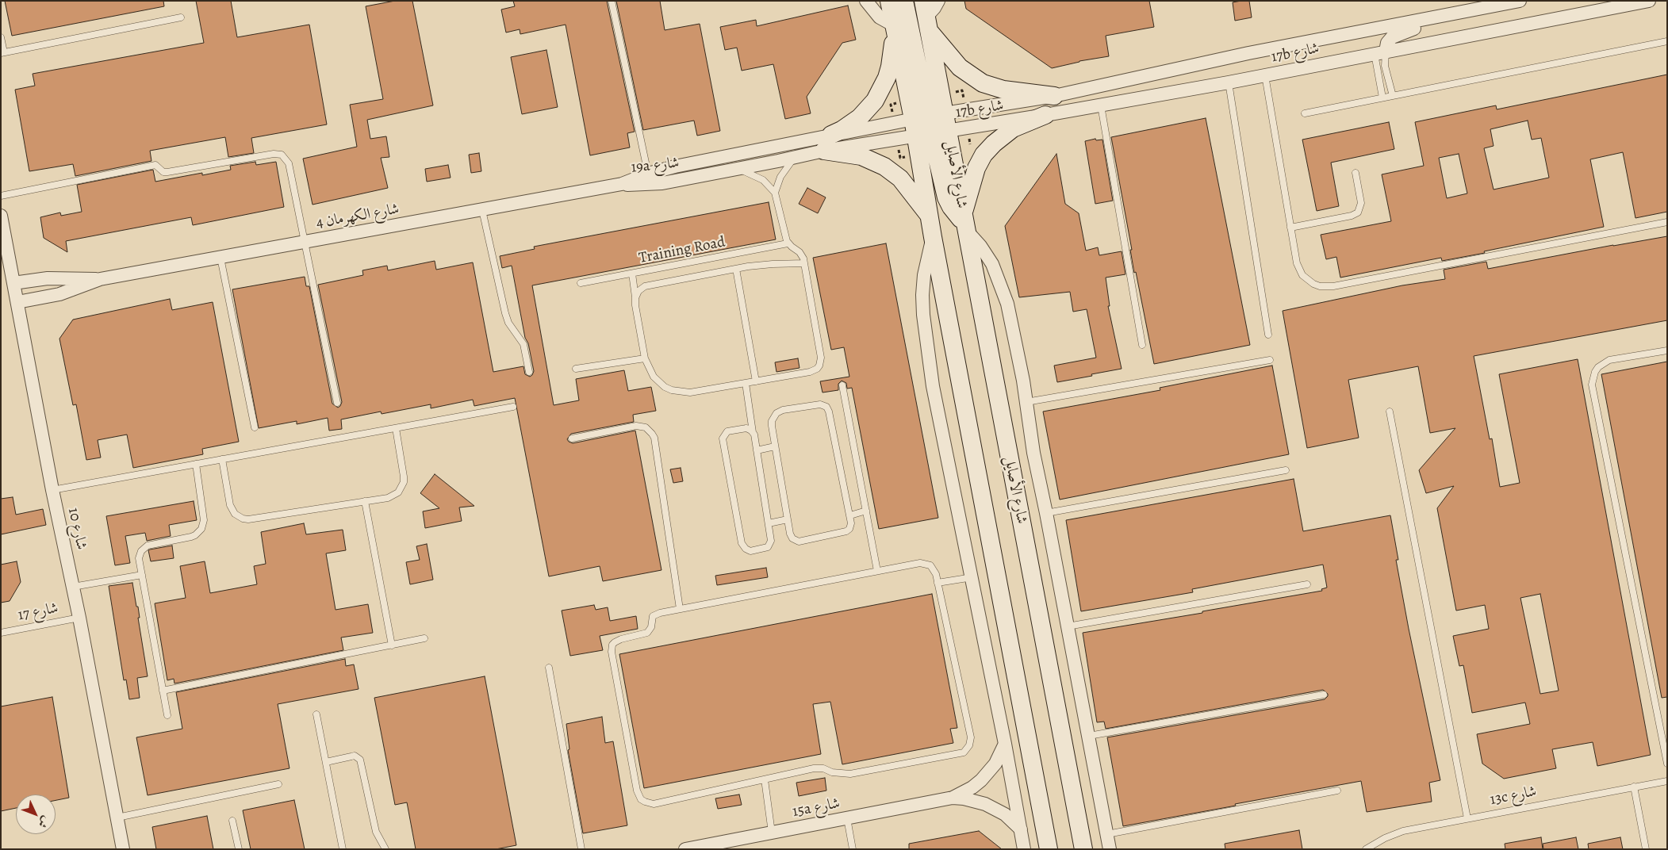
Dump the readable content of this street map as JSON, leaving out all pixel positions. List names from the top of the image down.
{
  "streets": {
    "main road": ["شارع الأصايل"],
    "street": [
      "17b شارع",
      "19a شارع",
      "شارع الكهرمان 4",
      "شارع 10",
      "15a شارع"
    ],
    "lane": ["Training Road", "شارع 17", "13c شارع"]
  },
  "crossings": [
    ["17b شارع", "19a شارع"],
    ["17b شارع", "شارع الأصايل"],
    ["19a شارع", "شارع الأصايل"],
    ["19a شارع", "شارع الكهرمان 4"],
    ["شارع الكهرمان 4", "شارع 10"],
    ["شارع 10", "شارع 17"]
  ],
  "north": "bottom right"
}
